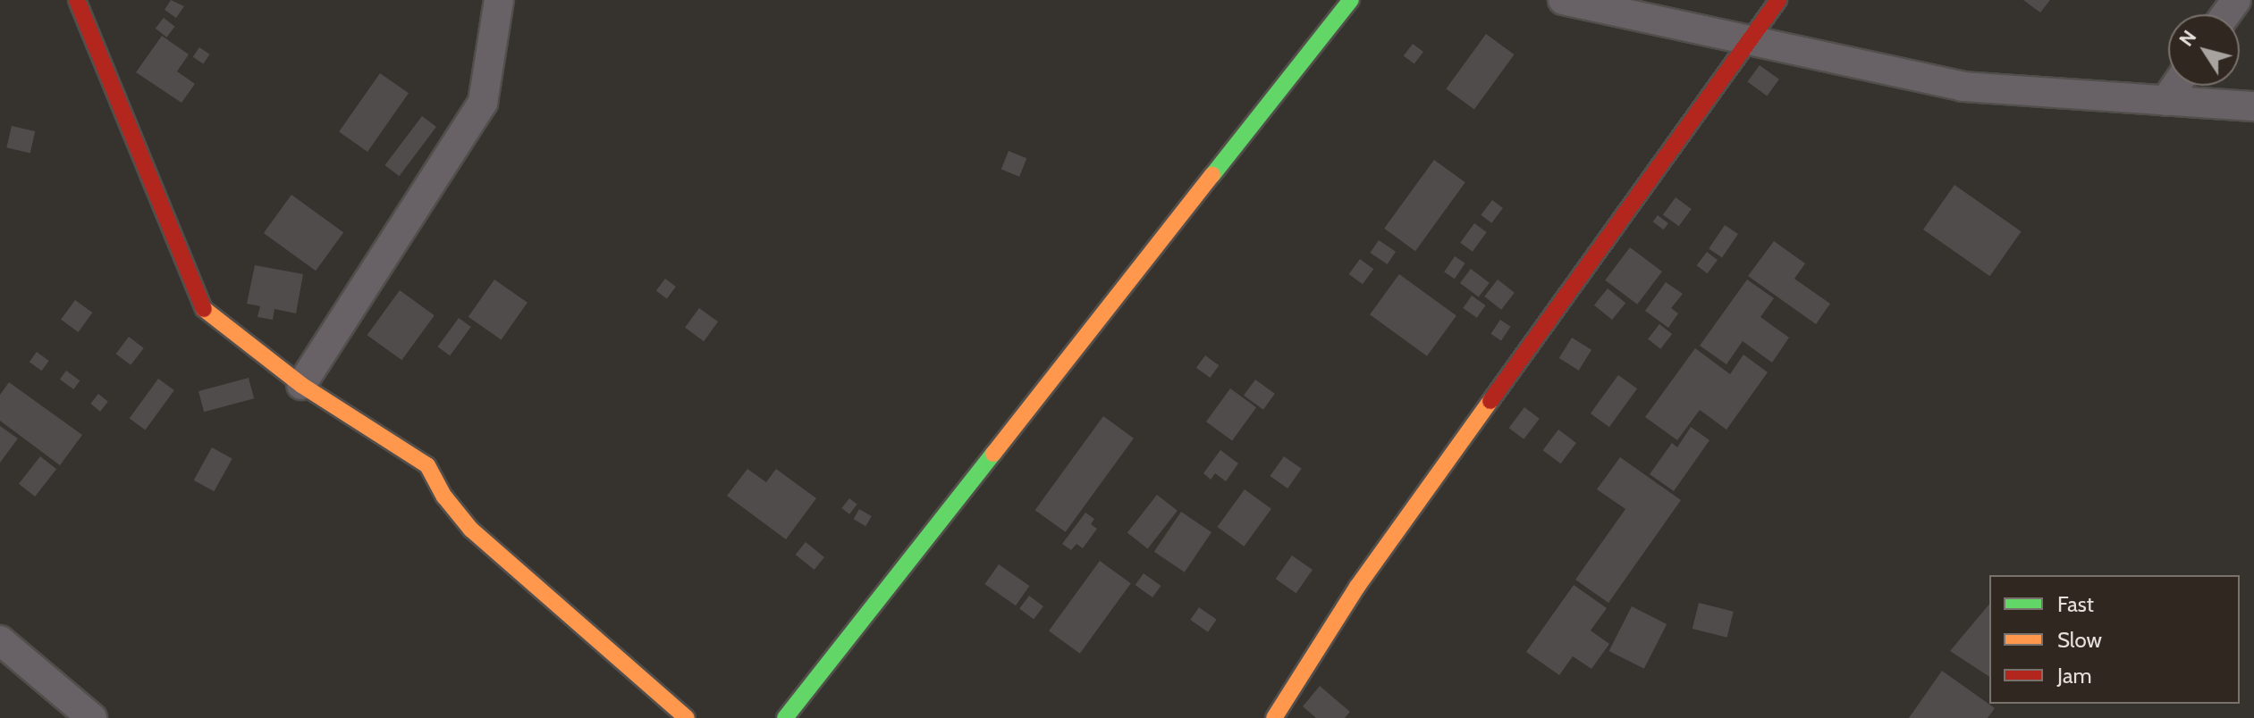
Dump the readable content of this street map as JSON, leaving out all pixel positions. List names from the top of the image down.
{
  "legend": ["Fast", "Slow", "Jam"],
  "north": "top left"
}
